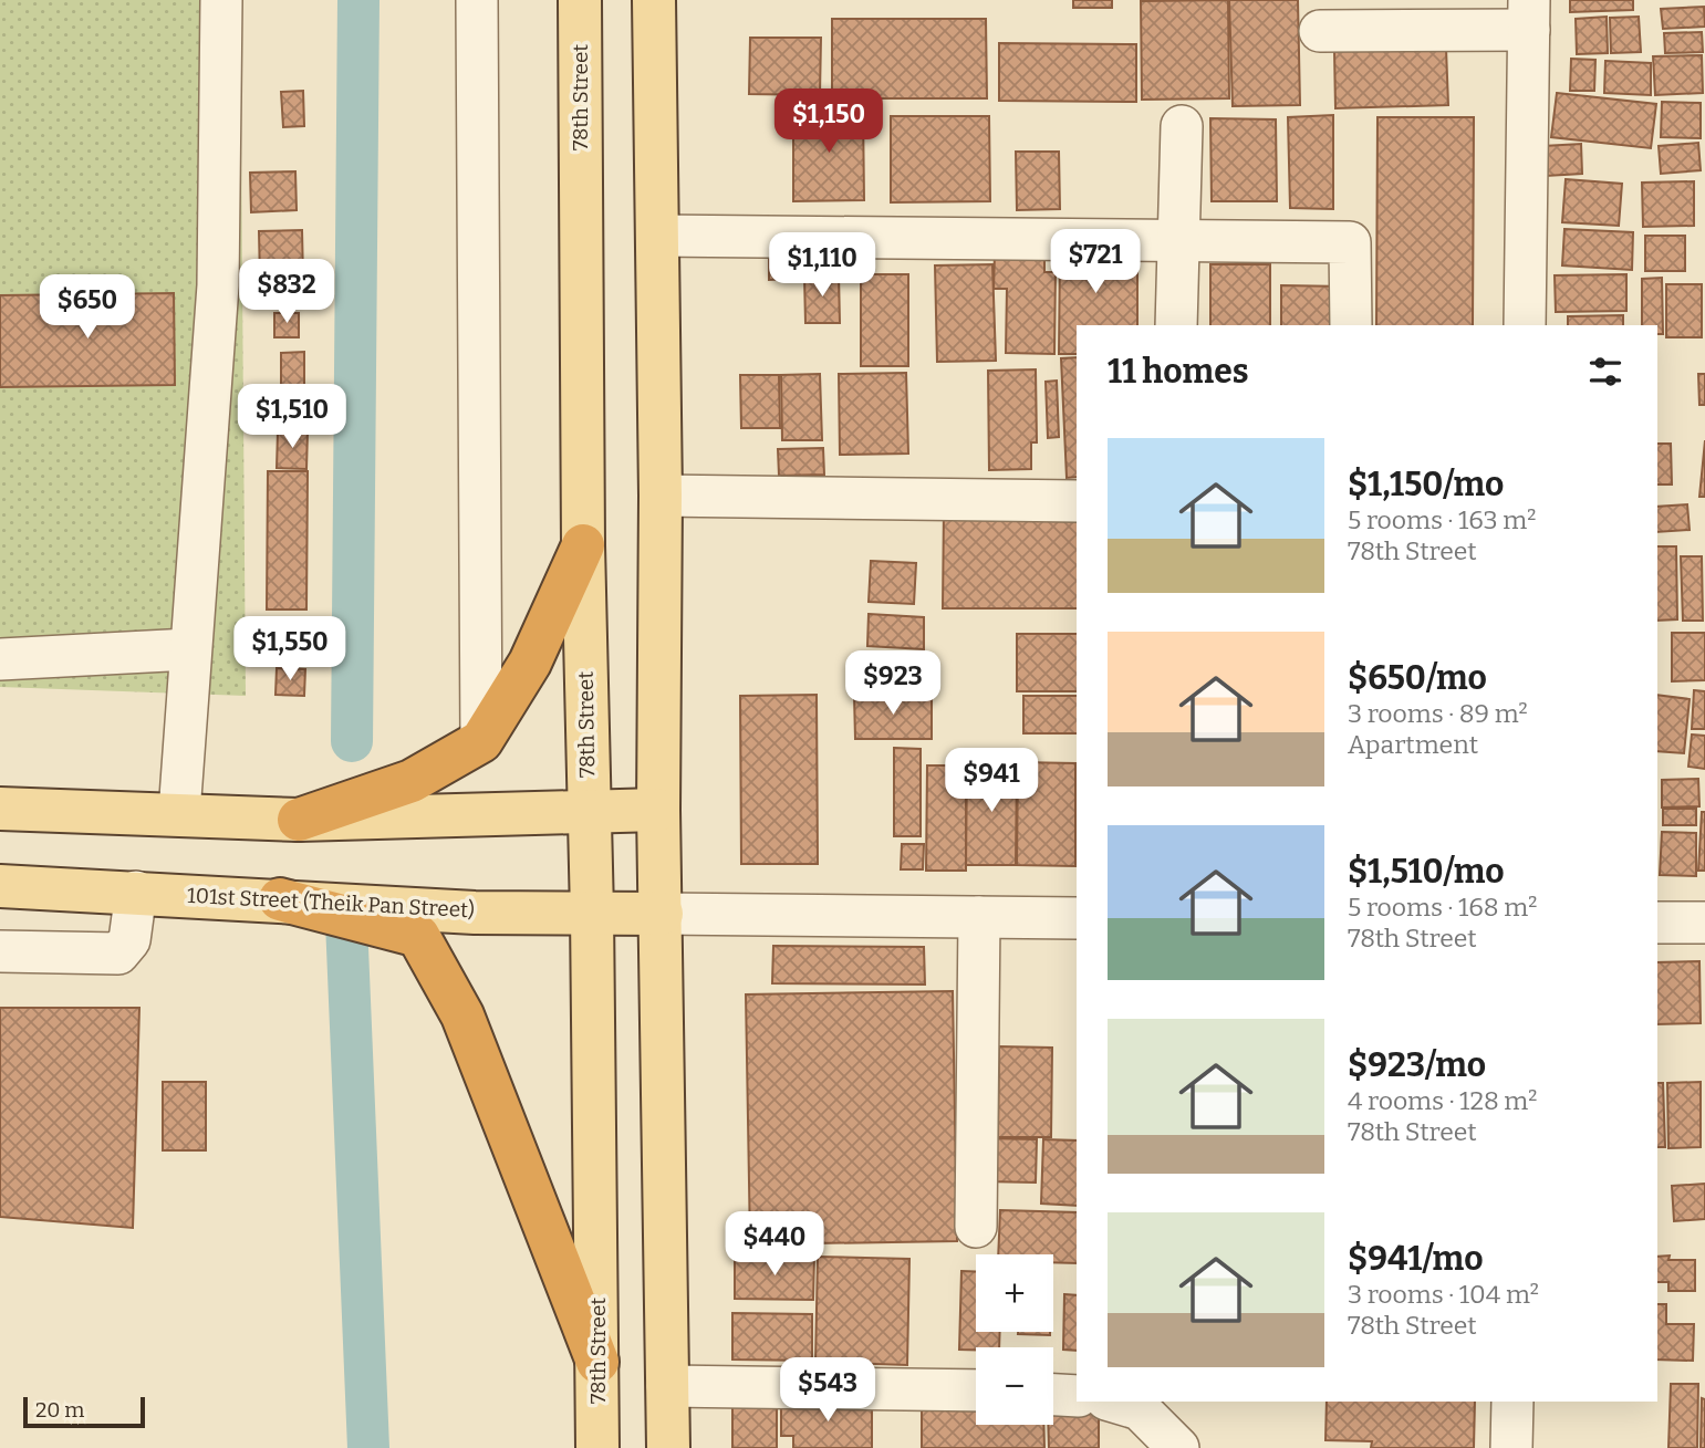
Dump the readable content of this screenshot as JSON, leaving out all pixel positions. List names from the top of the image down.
{
  "streets": {
    "main road": ["78th Street", "101st Street (Theik Pan Street)"]
  },
  "crossings": [
    ["78th Street", "101st Street (Theik Pan Street)"]
  ],
  "scale_bar": "20 m",
  "page": {
    "price": [
      "$1,150",
      "$721",
      "$1,110",
      "$832",
      "$650",
      "$1,510",
      "$1,550",
      "$923",
      "$941",
      "$440",
      "$543"
    ],
    "heading": "11 homes",
    "list": [
      {
        "name": "$1,150/mo",
        "note": "5 rooms · 163 m² · 78th Street"
      },
      {
        "name": "$650/mo",
        "note": "3 rooms · 89 m² · Apartment"
      },
      {
        "name": "$1,510/mo",
        "note": "5 rooms · 168 m² · 78th Street"
      },
      {
        "name": "$923/mo",
        "note": "4 rooms · 128 m² · 78th Street"
      },
      {
        "name": "$941/mo",
        "note": "3 rooms · 104 m² · 78th Street"
      }
    ],
    "map_buttons": ["+", "−"],
    "scale": "20 m"
  }
}
